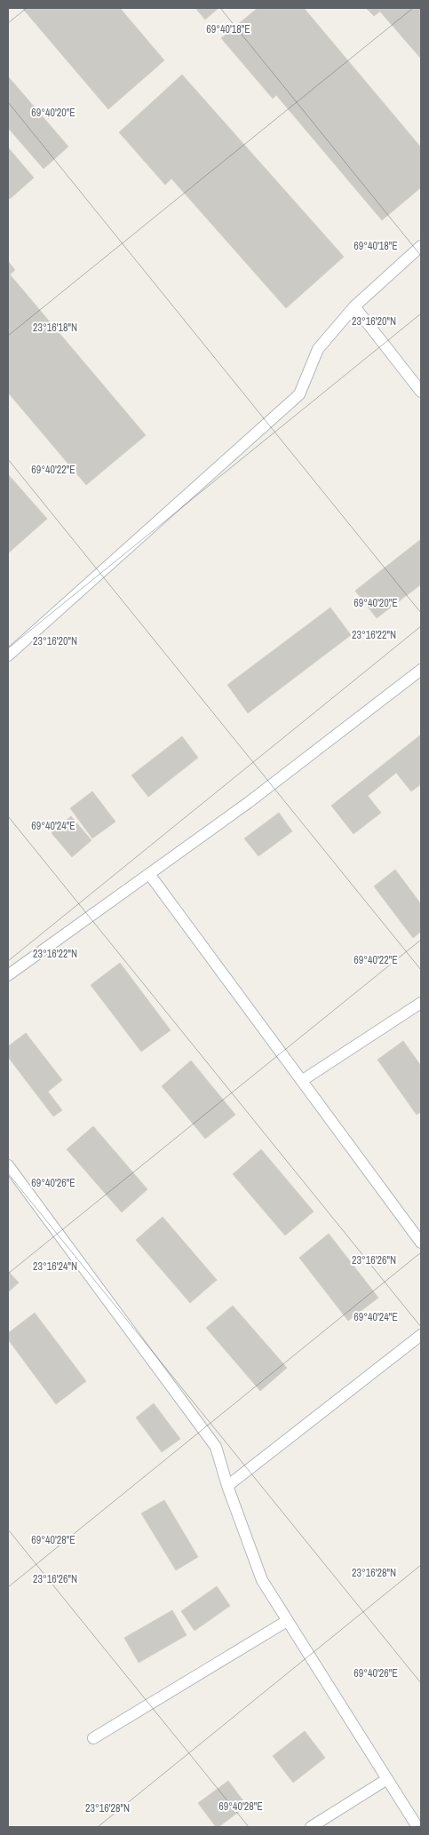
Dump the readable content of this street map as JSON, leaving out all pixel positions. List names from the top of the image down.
{
  "coordinates": [
    "69°40'18\"E",
    "69°40'20\"E",
    "23°16'20\"N",
    "23°16'18\"N",
    "69°40'22\"E",
    "23°16'22\"N",
    "69°40'24\"E",
    "69°40'26\"E",
    "23°16'26\"N",
    "23°16'24\"N",
    "69°40'28\"E",
    "23°16'28\"N"
  ]
}
